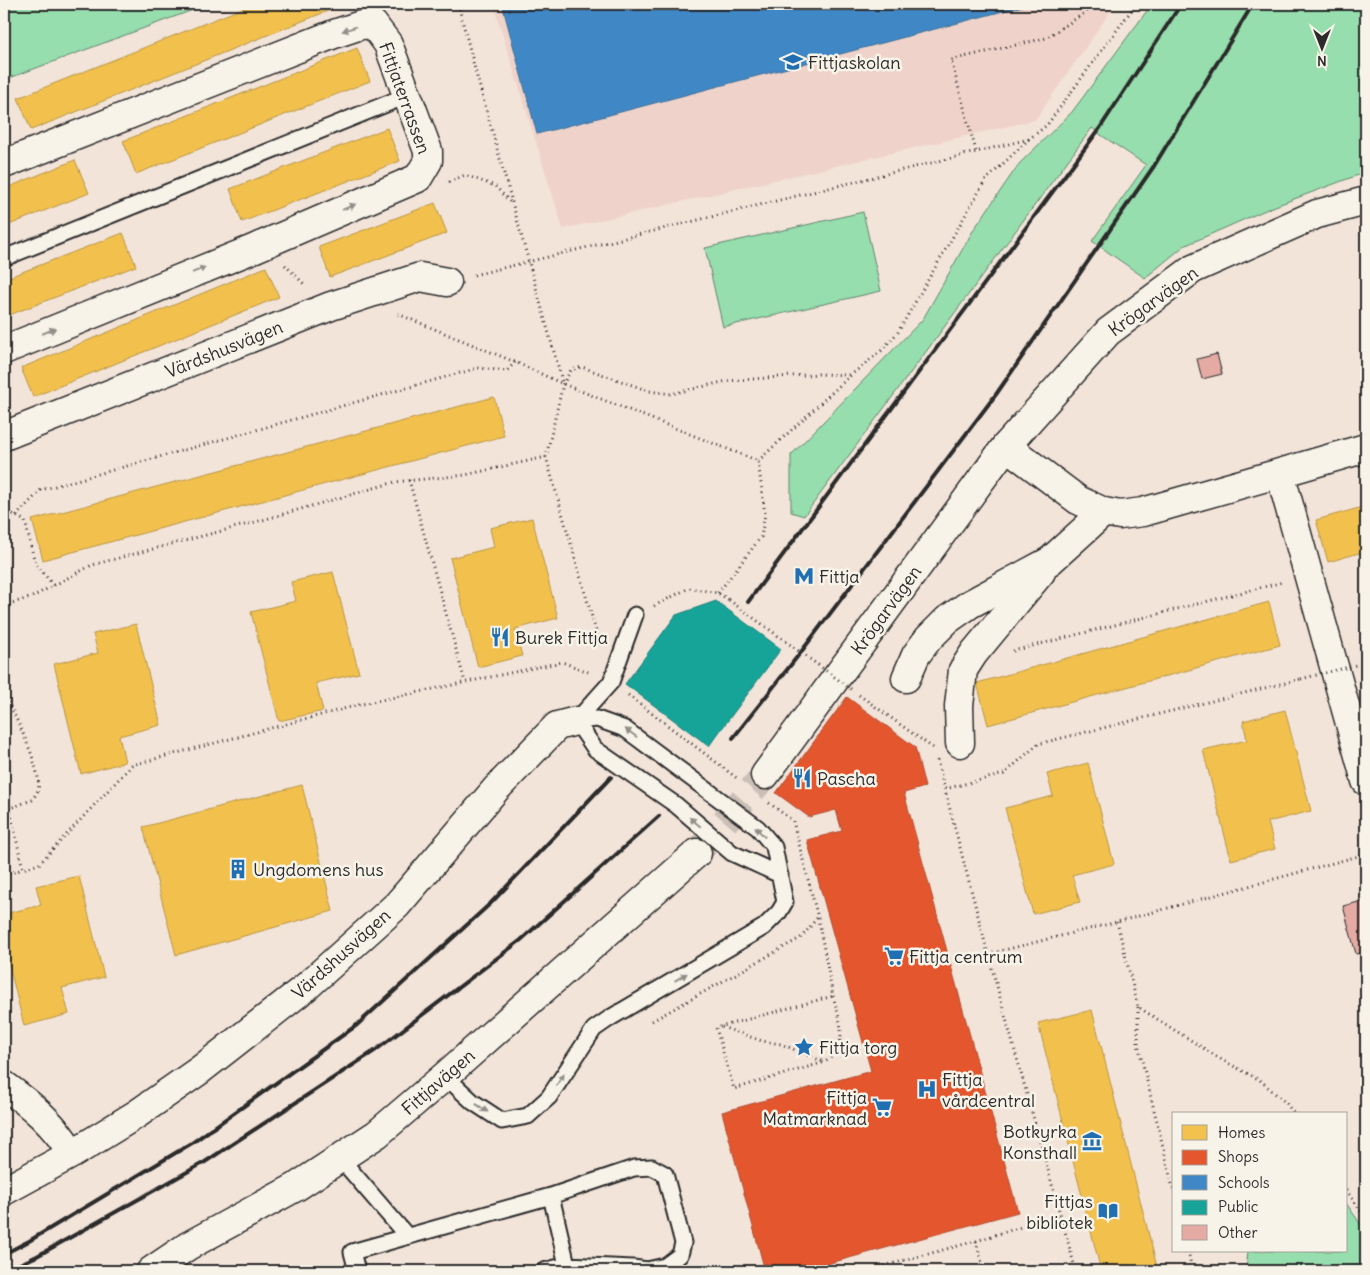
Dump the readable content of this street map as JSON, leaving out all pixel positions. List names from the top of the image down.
{
  "streets": {
    "street": [
      "Fittjaterrassen",
      "Krögarvägen",
      "Värdshusvägen",
      "Fittjavägen"
    ]
  },
  "crossings": [
    ["Värdshusvägen", "Fittjavägen"]
  ],
  "places": {
    "school or university": ["Fittjaskolan"],
    "metro station": ["Fittja"],
    "restaurant": ["Burek Fittja", "Pascha"],
    "building": ["Ungdomens hus"],
    "supermarket": ["Fittja centrum", "Fittja Matmarknad"],
    "place": ["Fittja torg"],
    "hospital": ["Fittja vårdcentral"],
    "museum": ["Botkyrka Konsthall"],
    "library": ["Fittjas bibliotek"]
  },
  "legend": [
    "Homes",
    "Shops",
    "Schools",
    "Public",
    "Other"
  ],
  "north": "bottom"
}
